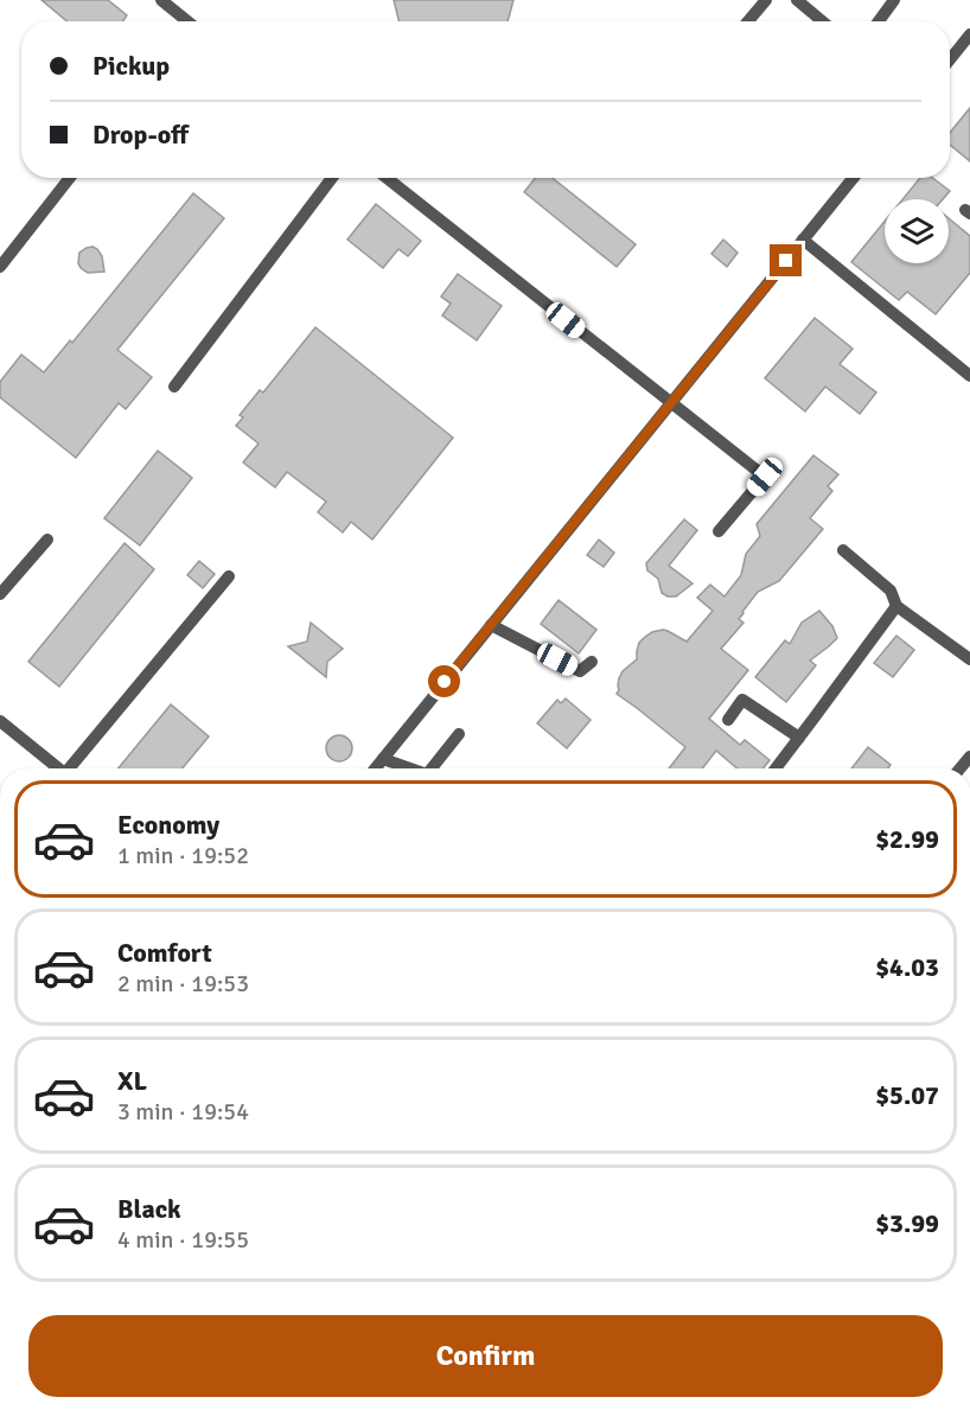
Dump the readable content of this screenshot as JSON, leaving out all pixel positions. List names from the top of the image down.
{
  "page": {
    "banner": ["Pickup", "Drop-off"],
    "list": [
      {
        "name": "Economy",
        "note": "1 min · 19:52",
        "value": "$2.99"
      },
      {
        "name": "Comfort",
        "note": "2 min · 19:53",
        "value": "$4.03"
      },
      {
        "name": "XL",
        "note": "3 min · 19:54",
        "value": "$5.07"
      },
      {
        "name": "Black",
        "note": "4 min · 19:55",
        "value": "$3.99"
      }
    ],
    "buttons": "Confirm"
  }
}
